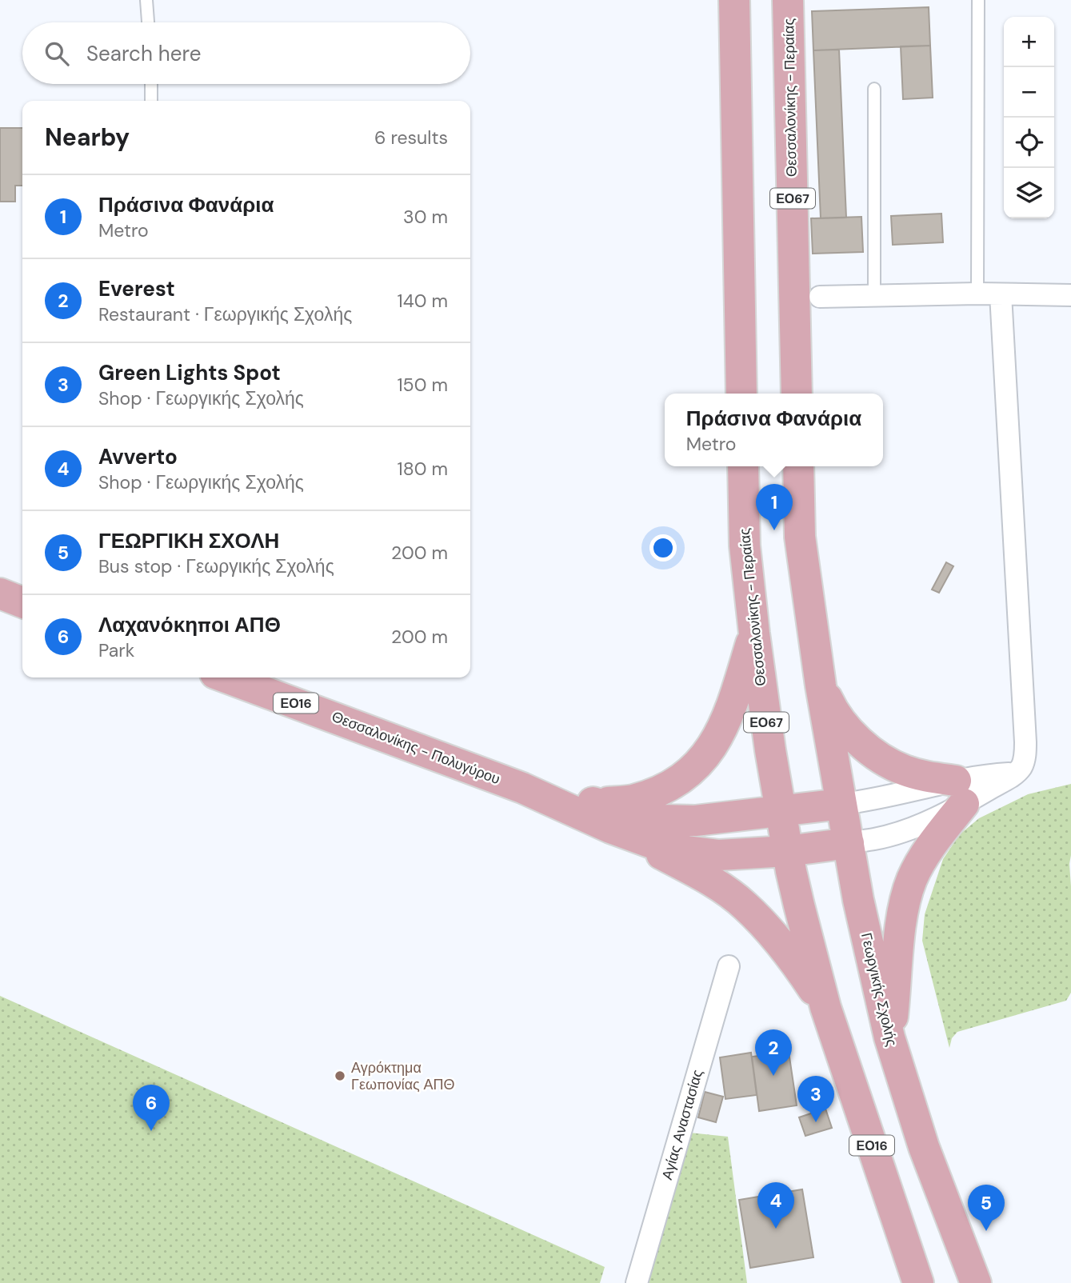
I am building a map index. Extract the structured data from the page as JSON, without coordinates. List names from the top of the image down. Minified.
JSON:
{"streets":{"main road":["Θεσσαλονίκης - Περαίας","ΕΟ67","ΕΟ16","Θεσσαλονίκης - Πολυγύρου","Γεωργικής Σχολής"],"street":["Αγίας Αναστασίας"]},"crossings":[["Θεσσαλονίκης - Περαίας","ΕΟ16"],["Θεσσαλονίκης - Περαίας","Θεσσαλονίκης - Πολυγύρου"],["ΕΟ16","Θεσσαλονίκης - Πολυγύρου"],["ΕΟ16","Γεωργικής Σχολής"],["Θεσσαλονίκης - Πολυγύρου","Γεωργικής Σχολής"]],"places":["Αγρόκτημα Γεωπονίας ΑΠΘ"],"page":{"map_buttons":["+","−"],"search":"Search here","heading":["Nearby","6 results"],"list":[{"mark":"1","name":"Πράσινα Φανάρια","note":"Metro","value":"30 m"},{"mark":"2","name":"Everest","note":"Restaurant · Γεωργικής Σχολής","value":"140 m"},{"mark":"3","name":"Green Lights Spot","note":"Shop · Γεωργικής Σχολής","value":"150 m"},{"mark":"4","name":"Avverto","note":"Shop · Γεωργικής Σχολής","value":"180 m"},{"mark":"5","name":"ΓΕΩΡΓΙΚΗ ΣΧΟΛΗ","note":"Bus stop · Γεωργικής Σχολής","value":"200 m"},{"mark":"6","name":"Λαχανόκηποι ΑΠΘ","note":"Park","value":"200 m"}],"popup":["Πράσινα Φανάρια","Metro"],"pins":["1","2","3","6","4","5"]}}
